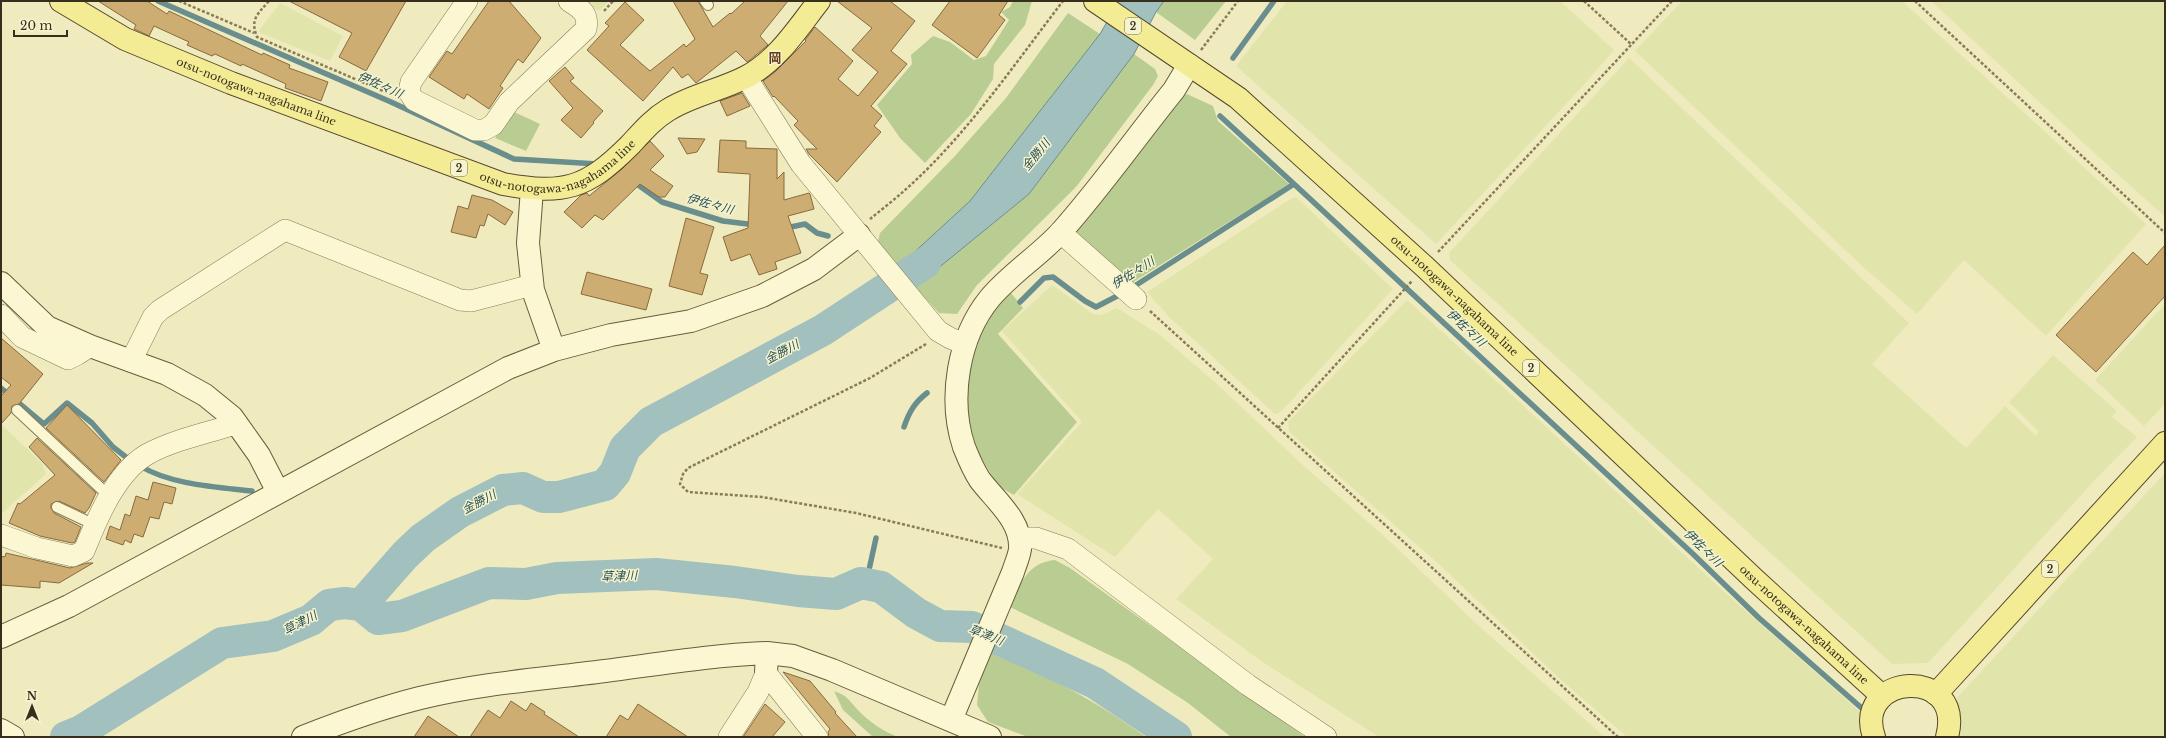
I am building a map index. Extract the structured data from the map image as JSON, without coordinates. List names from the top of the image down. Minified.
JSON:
{"streets":{"main road":["2","otsu-notogawa-nagahama line"]},"districts":["岡"],"water":["伊佐々川","金勝川","草津川"],"scale_bar":"20 m","north":"top"}
